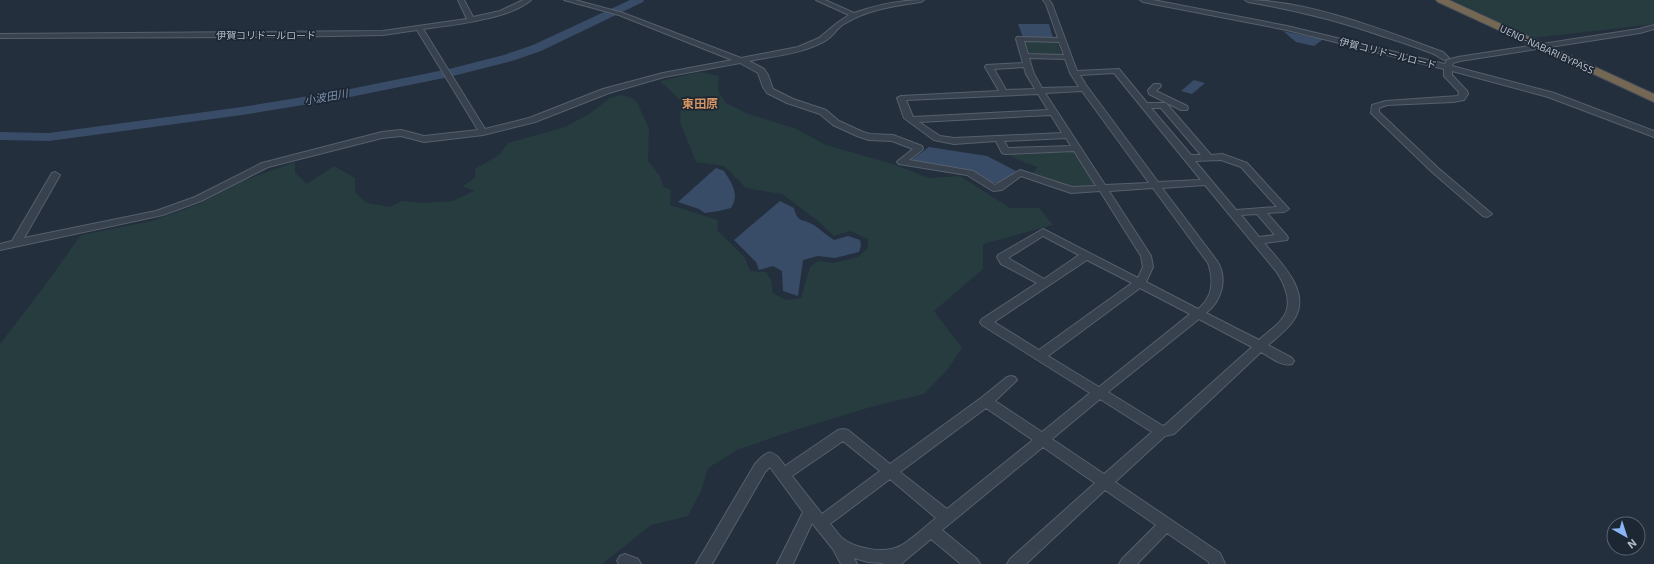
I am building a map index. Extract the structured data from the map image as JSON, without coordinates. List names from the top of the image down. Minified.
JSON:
{"streets":{"highway":["UENO-NABARI BYPASS"],"street":["伊賀コリドールロード"]},"crossings":[["伊賀コリドールロード","UENO-NABARI BYPASS"]],"districts":["東田原"],"water":["小波田川"],"north":"bottom right"}
